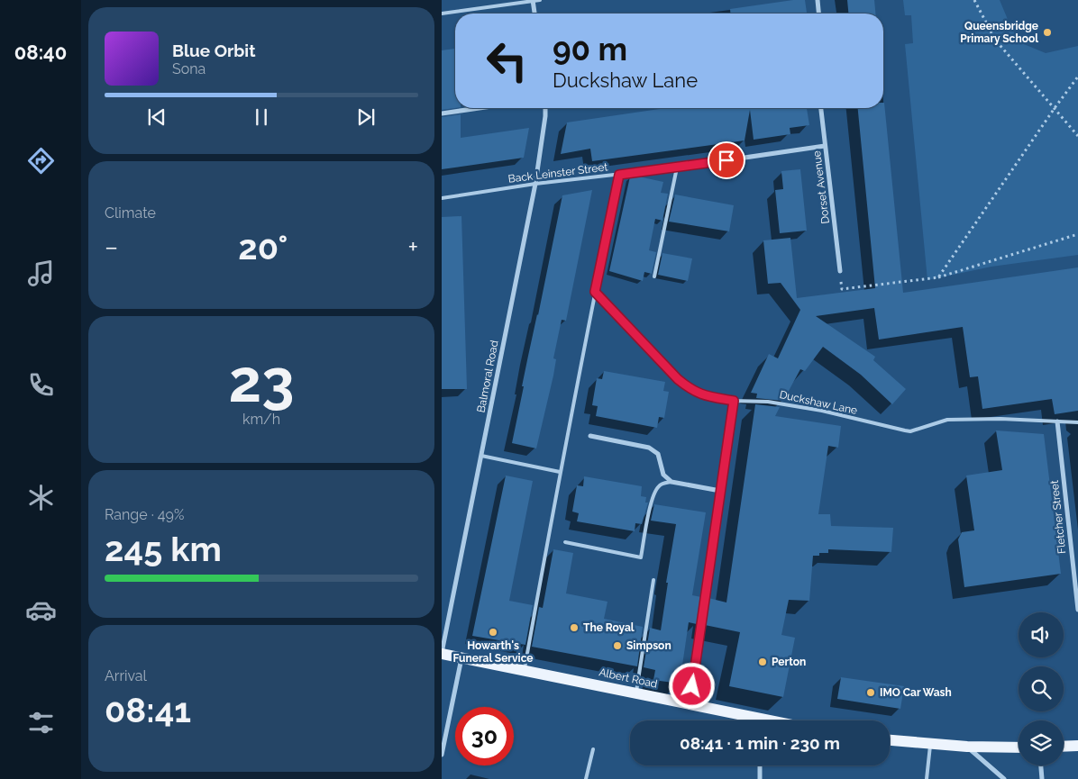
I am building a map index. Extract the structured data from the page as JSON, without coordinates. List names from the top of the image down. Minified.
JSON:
{"streets":{"main road":["Albert Road"],"street":["Dorset Avenue","Balmoral Road","Fletcher Street"],"lane":["Back Leinster Street","Duckshaw Lane"]},"crossings":[["Back Leinster Street","Balmoral Road"],["Balmoral Road","Albert Road"],["Duckshaw Lane","Fletcher Street"]],"places":["Queensbridge Primary School","The Royal","Howarth's Funeral Service","Simpson","Perton","IMO Car Wash"],"page":{"tabs":"08:40","turn":["90 m","Duckshaw Lane"],"song":["Blue Orbit","Sona"],"tile":["Climate",["23","km/h"],["Range · 49%","245 km"],["Arrival","08:41"]],"heat":["−","20°","+"],"limit":"30","trip":"08:41 · 1 min · 230 m"}}
